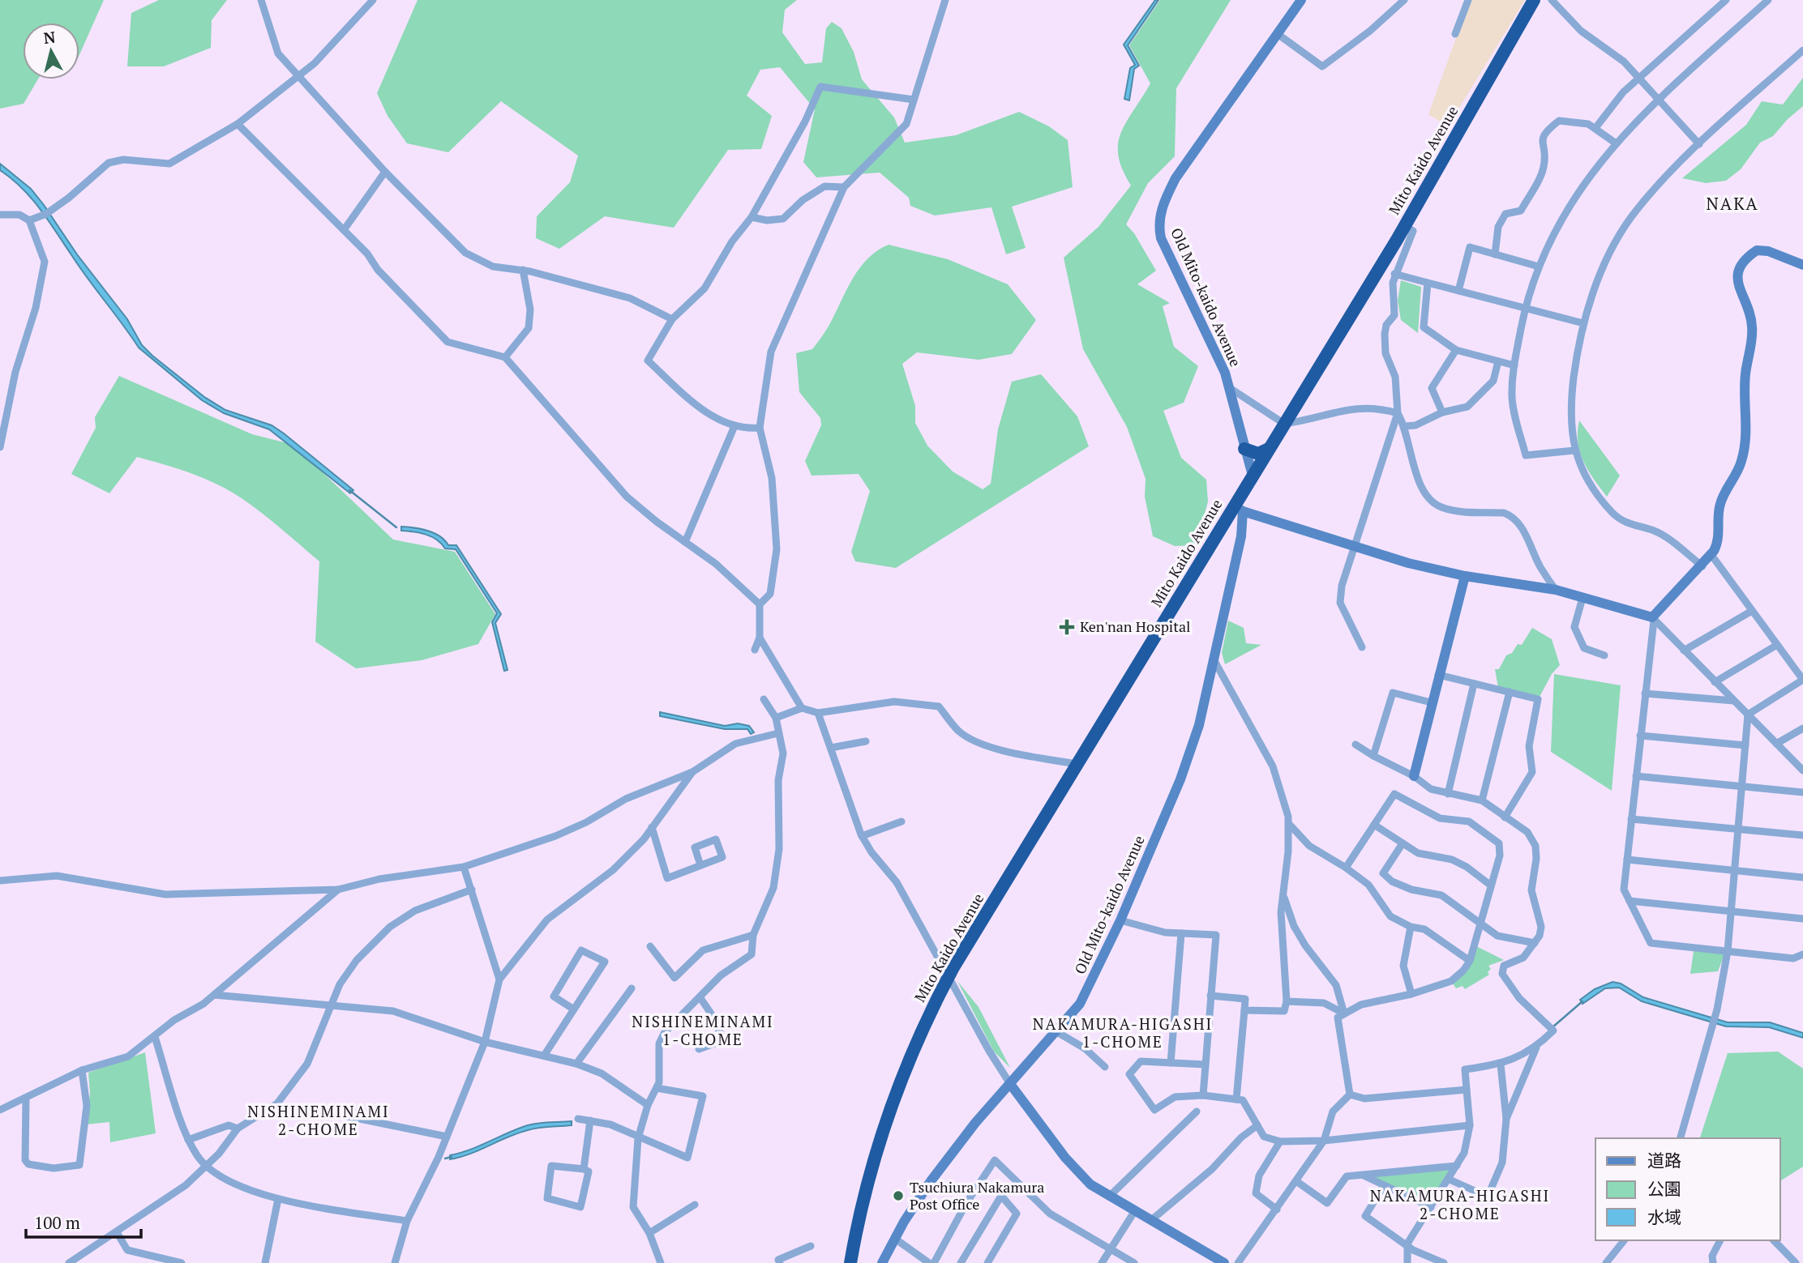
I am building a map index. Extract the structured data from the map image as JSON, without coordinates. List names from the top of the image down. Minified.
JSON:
{"streets":{"highway":["Mito Kaido Avenue"],"street":["Old Mito-kaido Avenue"]},"crossings":[["Mito Kaido Avenue","Old Mito-kaido Avenue"]],"districts":["NAKA","NISHINEMINAMI 1-CHOME","NAKAMURA-HIGASHI 1-CHOME","NISHINEMINAMI 2-CHOME","NAKAMURA-HIGASHI 2-CHOME"],"places":{"health":["Ken'nan Hospital"],"other":["Tsuchiura Nakamura Post Office"]},"legend":["道路","公園","水域"],"scale_bar":"100 m","north":"top"}
